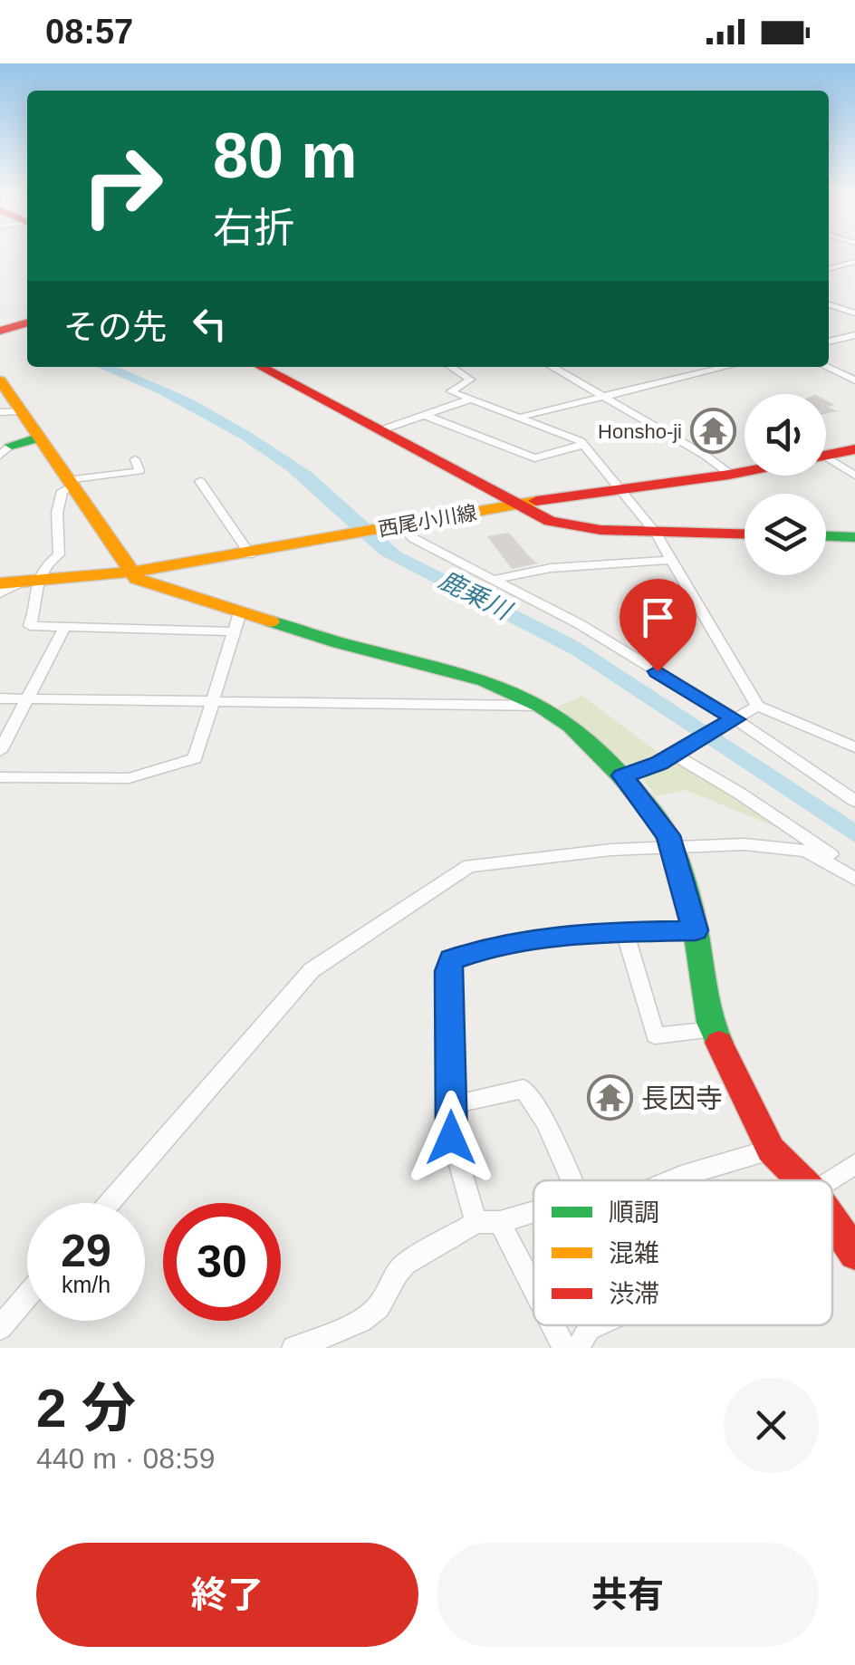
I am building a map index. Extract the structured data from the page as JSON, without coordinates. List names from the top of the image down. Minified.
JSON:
{"streets":{"street":["西尾小川線"]},"water":["鹿乗川"],"places":{"temple":["Honsho-ji","長因寺"]},"legend":["順調","混雑","渋滞"],"page":{"status":"08:57","turn":["80 m","右折"],"then":"その先","speed":"29 km/h","limit":"30","heading":["2 分","440 m · 08:59"],"buttons":["終了","共有"]}}
